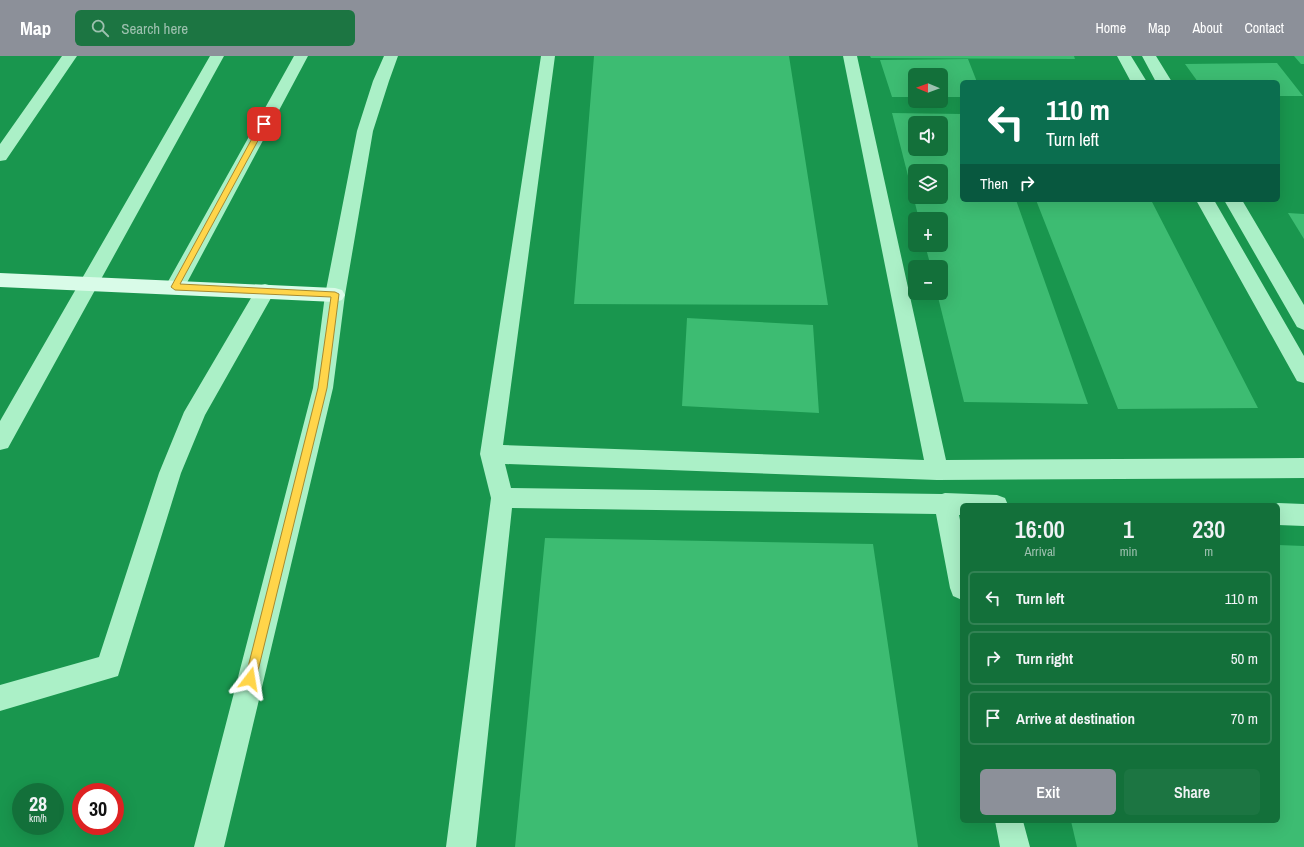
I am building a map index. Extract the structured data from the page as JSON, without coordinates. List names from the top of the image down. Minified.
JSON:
{"north":"left","page":{"header":"Map","search":"Search here","nav":["Home","Map","About","Contact"],"map_buttons":["+","−"],"turn":["110 m","Turn left"],"then":"Then","eta":["16:00","Arrival","1","min","230","m"],"list":[{"name":"Turn left","value":"110 m"},{"name":"Turn right","value":"50 m"},{"name":"Arrive at destination","value":"70 m"}],"buttons":["Exit","Share"],"speed":"28 km/h","limit":"30"}}
